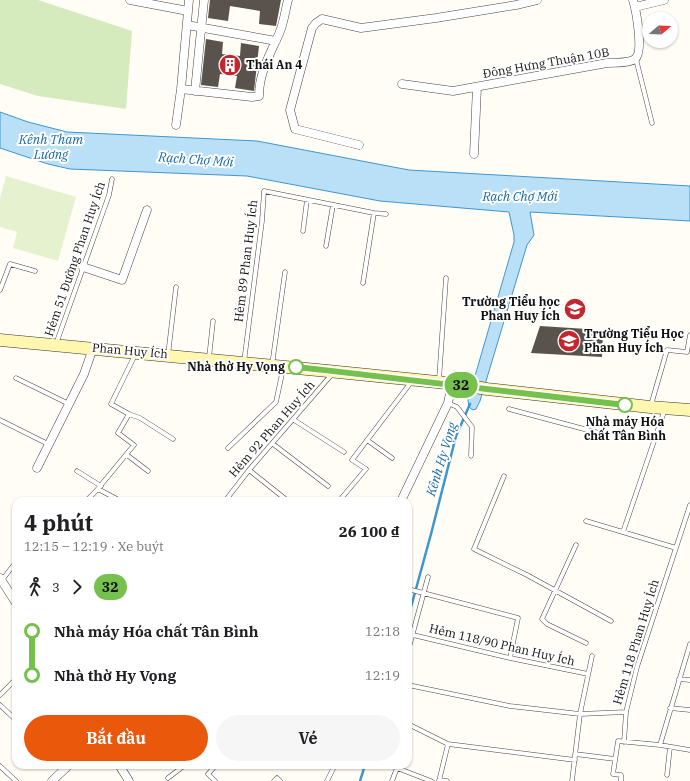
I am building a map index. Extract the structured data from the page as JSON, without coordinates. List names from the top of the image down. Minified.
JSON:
{"streets":{"main road":["Phan Huy Ích"],"street":["Đông Hưng Thuận 10B"],"lane":["Hẻm 51 Đường Phan Huy Ích","Hẻm 89 Phan Huy Ích","Hẻm 92 Phan Huy Ích","Hẻm 118 Phan Huy Ích","Hẻm 118/90 Phan Huy Ích"]},"crossings":[["Hẻm 51 Đường Phan Huy Ích","Phan Huy Ích"],["Hẻm 89 Phan Huy Ích","Phan Huy Ích"],["Phan Huy Ích","Hẻm 92 Phan Huy Ích"],["Hẻm 118 Phan Huy Ích","Hẻm 118/90 Phan Huy Ích"]],"water":["Kênh Tham Lương","Rạch Chợ Mới","Kênh Hy Vọng"],"places":{"building":["Thái An 4"],"school or university":["Trường Tiểu học Phan Huy Ích","Trường Tiểu Học Phan Huy Ích"],"other":["Nhà thờ Hy Vọng","Nhà máy Hóa chất Tân Bình"]},"lines":["bus line 32"],"north":"right","page":{"on_map":"32","heading":["4 phút","12:15 – 12:19 · Xe buýt","26 100 ₫"],"legs":["3","32"],"list":[{"name":"Nhà máy Hóa chất Tân Bình","value":"12:18"},{"name":"Nhà thờ Hy Vọng","value":"12:19"}],"buttons":["Bắt đầu","Vé"]}}
